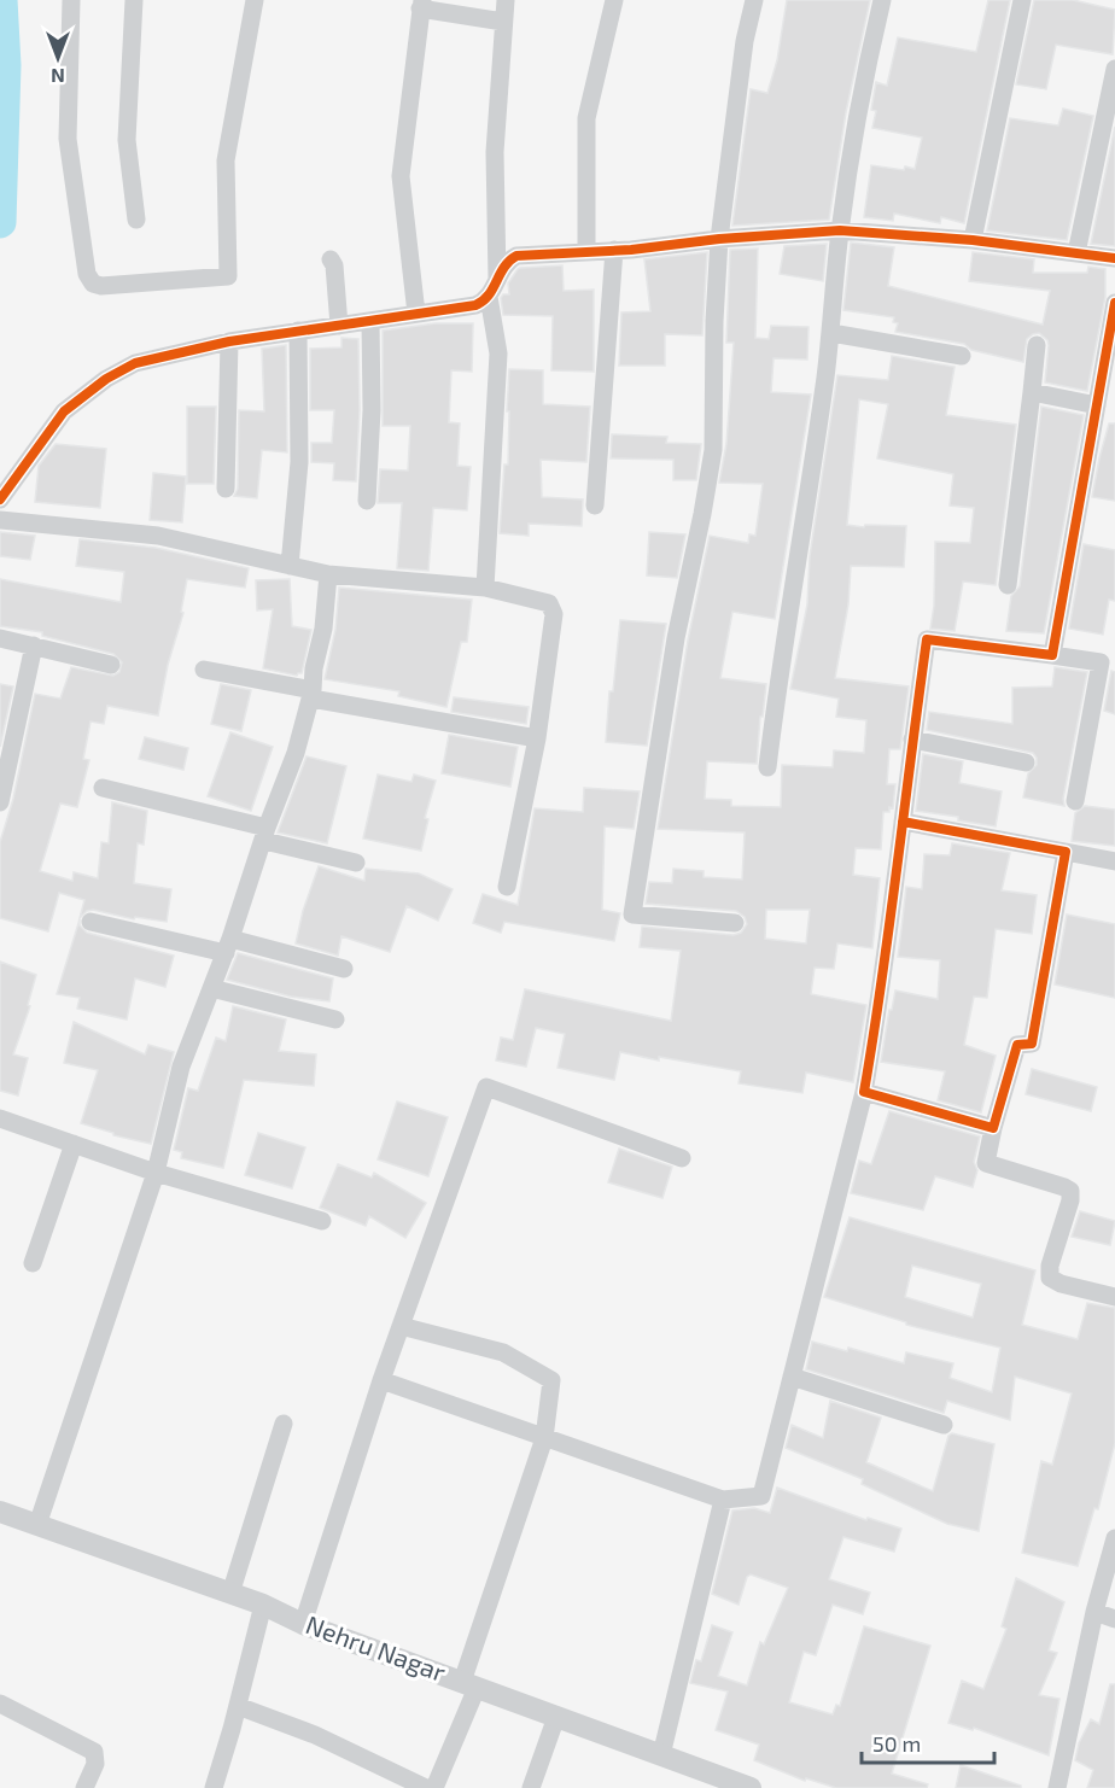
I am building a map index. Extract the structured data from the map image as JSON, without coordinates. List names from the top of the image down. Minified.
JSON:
{"streets":{"street":["Nehru Nagar"]},"scale_bar":"50 m","north":"bottom"}
